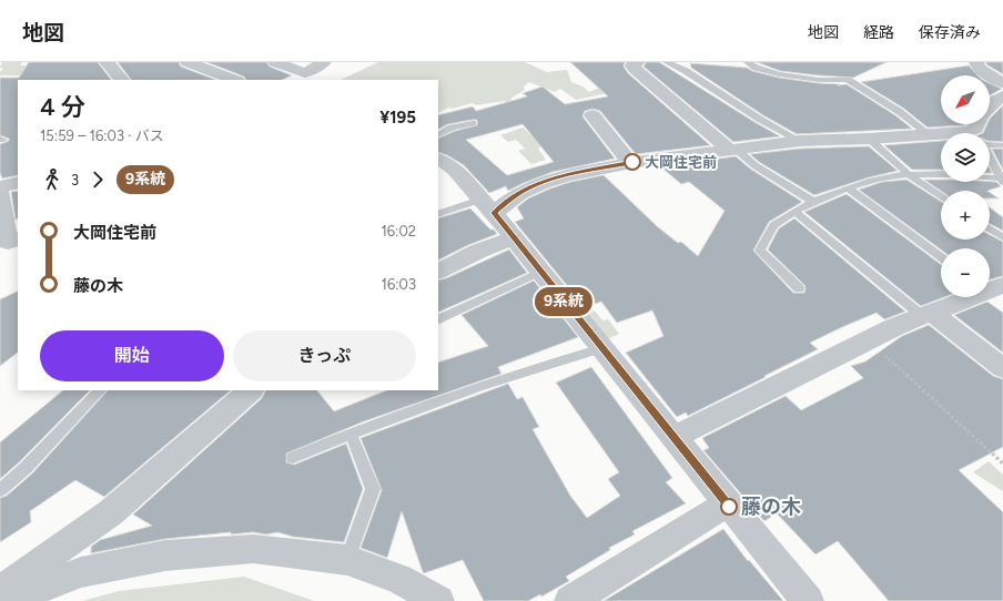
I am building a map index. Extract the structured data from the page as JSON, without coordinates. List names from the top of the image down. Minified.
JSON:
{"places":["大岡住宅前","藤の木"],"lines":["bus line 9系統"],"north":"bottom left","page":{"header":"地図","nav":["地図","経路","保存済み"],"on_map":"9系統","map_buttons":["+","−"],"heading":["4 分","15:59 – 16:03 · バス","¥195"],"legs":["3","9系統"],"list":[{"name":"大岡住宅前","value":"16:02"},{"name":"藤の木","value":"16:03"}],"buttons":["開始","きっぷ"]}}
